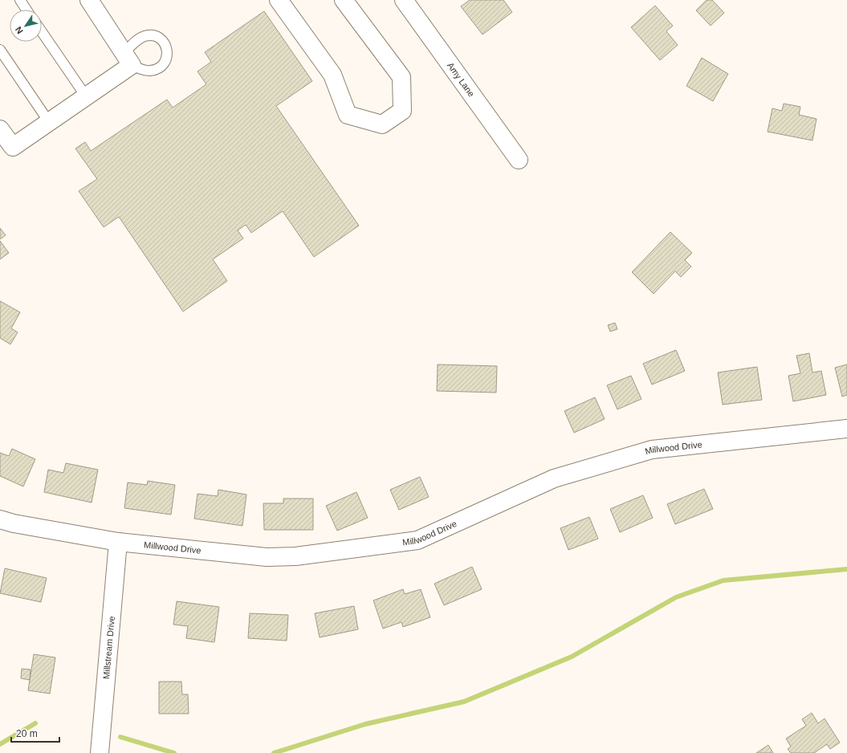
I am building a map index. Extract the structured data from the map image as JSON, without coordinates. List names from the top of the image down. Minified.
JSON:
{"streets":{"street":["Amy Lane","Millwood Drive","Millstream Drive"]},"crossings":[["Millwood Drive","Millstream Drive"]],"scale_bar":"20 m","north":"bottom left"}
